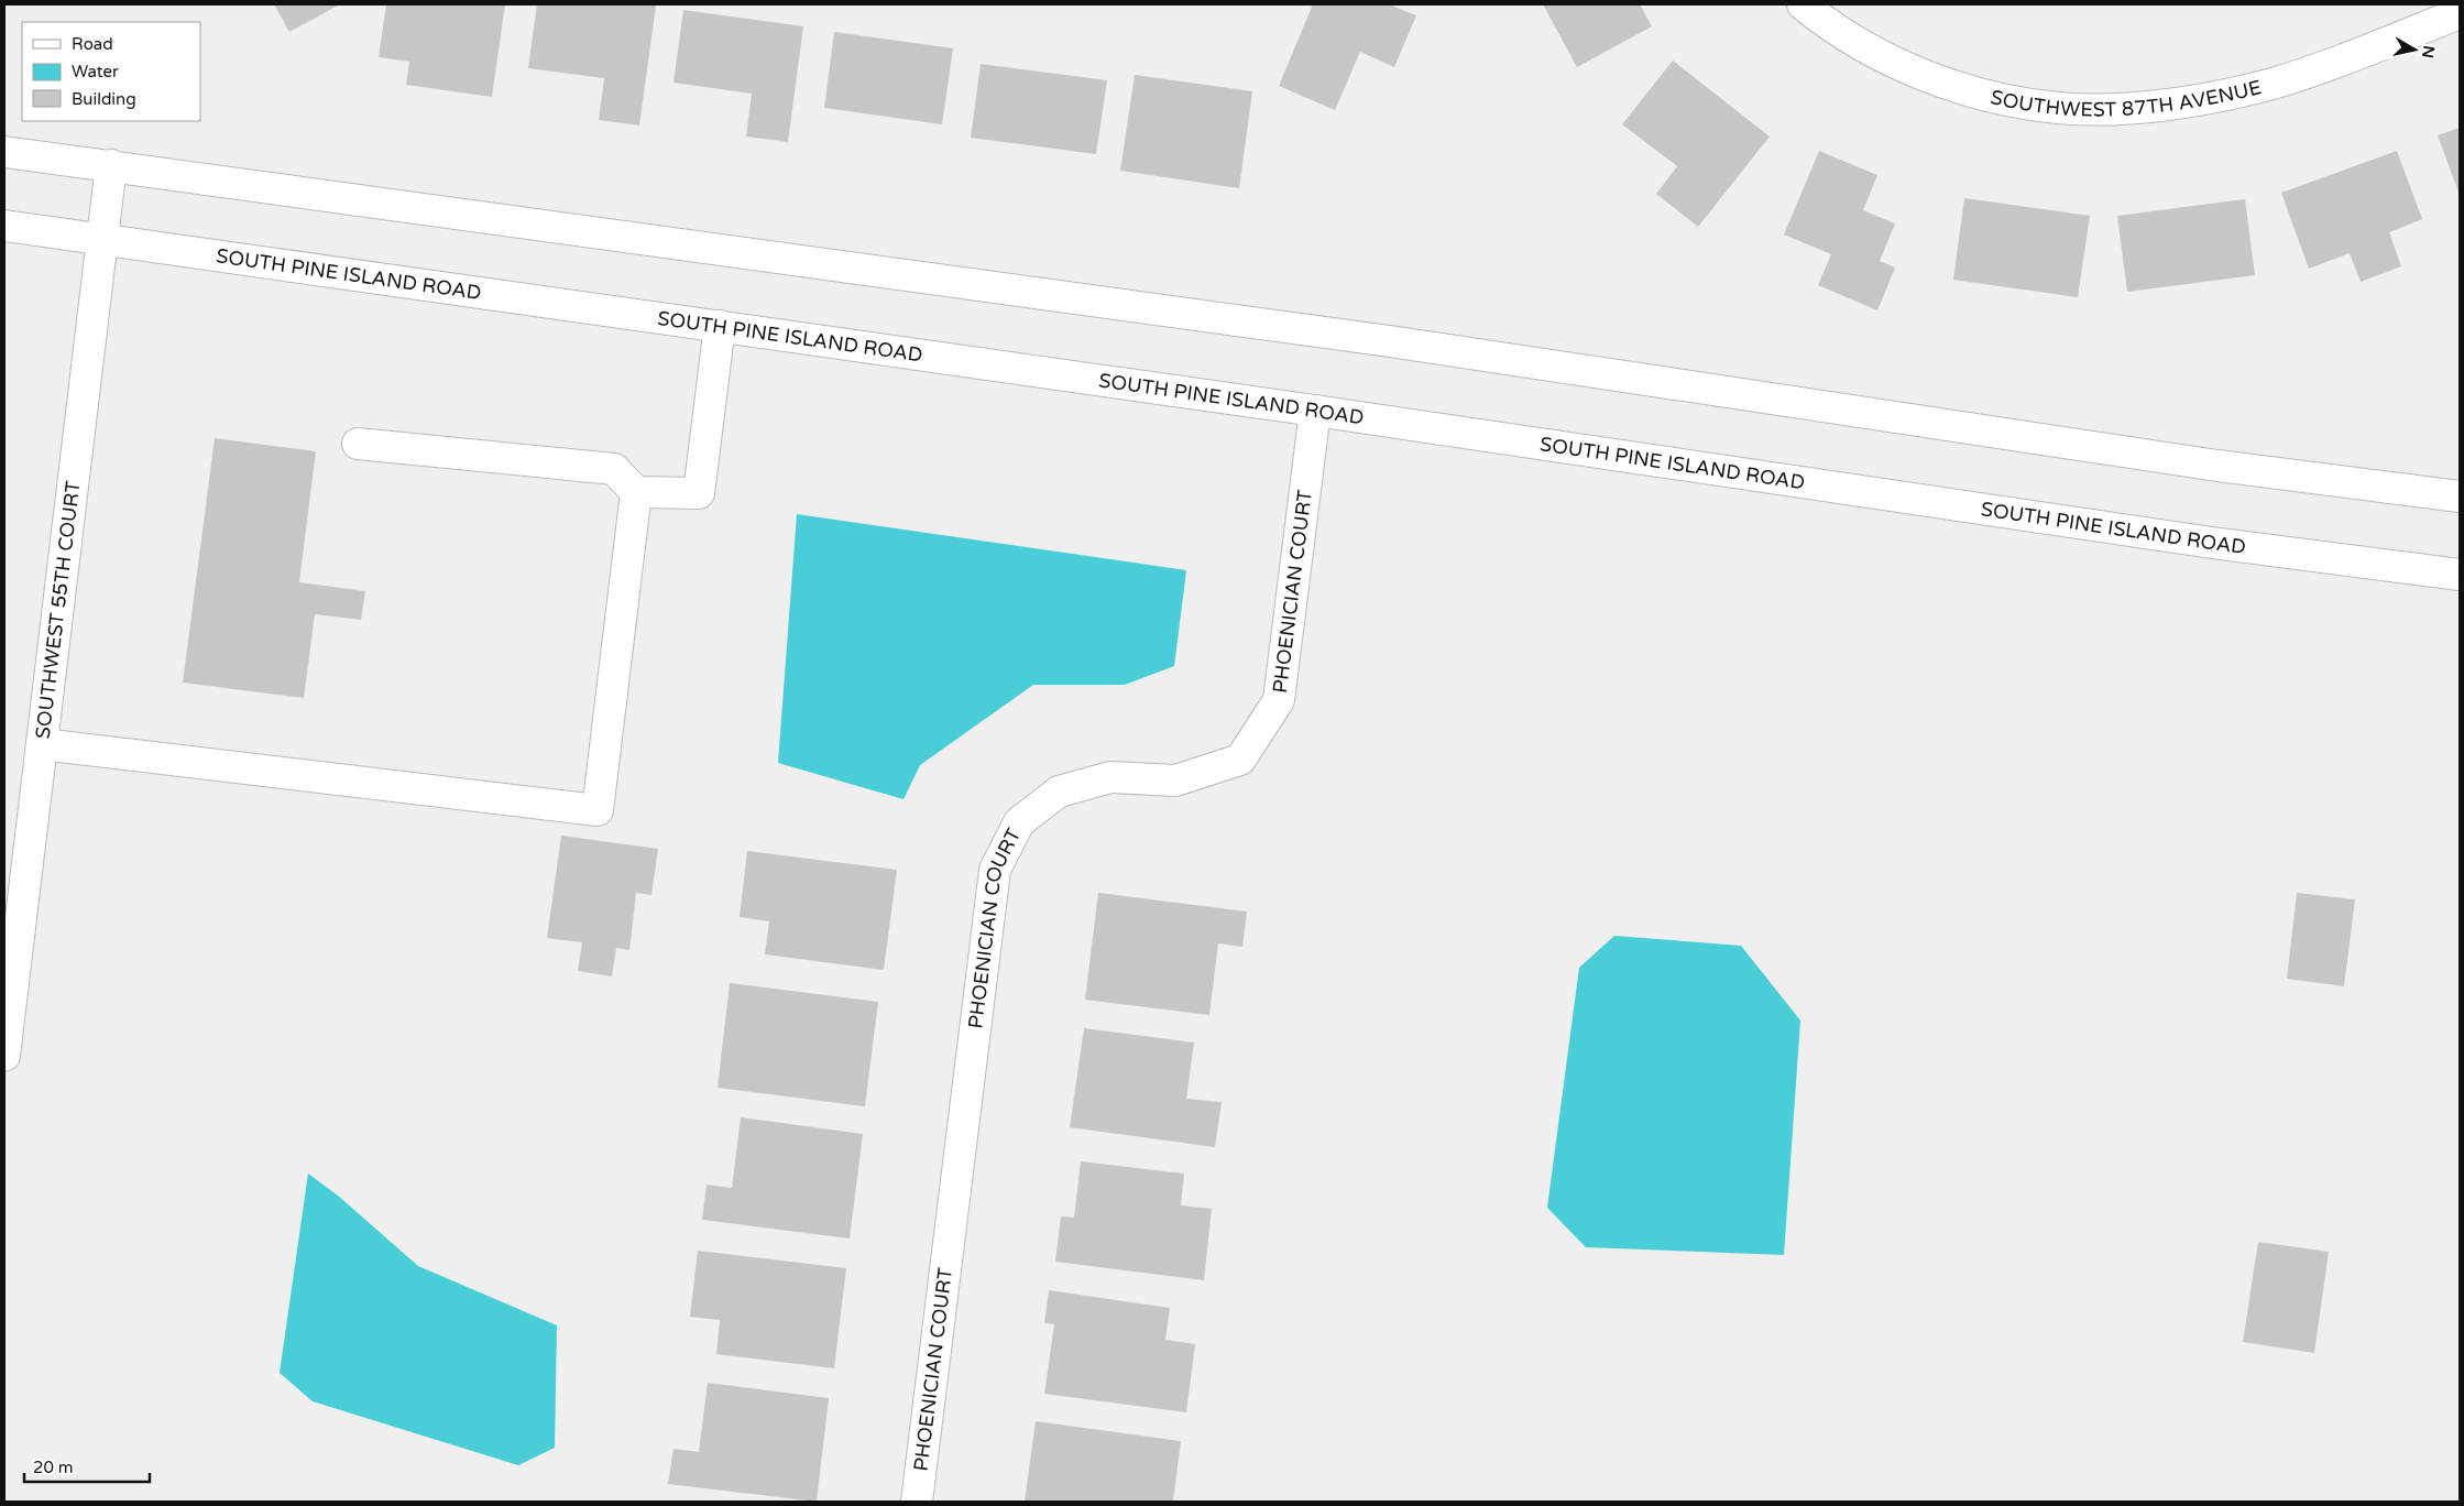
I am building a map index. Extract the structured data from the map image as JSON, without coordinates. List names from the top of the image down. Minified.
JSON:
{"streets":{"main road":["SOUTHWEST 87TH AVENUE","SOUTH PINE ISLAND ROAD","PHOENICIAN COURT","SOUTHWEST 55TH COURT"]},"crossings":[["SOUTH PINE ISLAND ROAD","PHOENICIAN COURT"],["SOUTH PINE ISLAND ROAD","SOUTHWEST 55TH COURT"]],"legend":["Road","Water","Building"],"scale_bar":"20 m","north":"right"}
